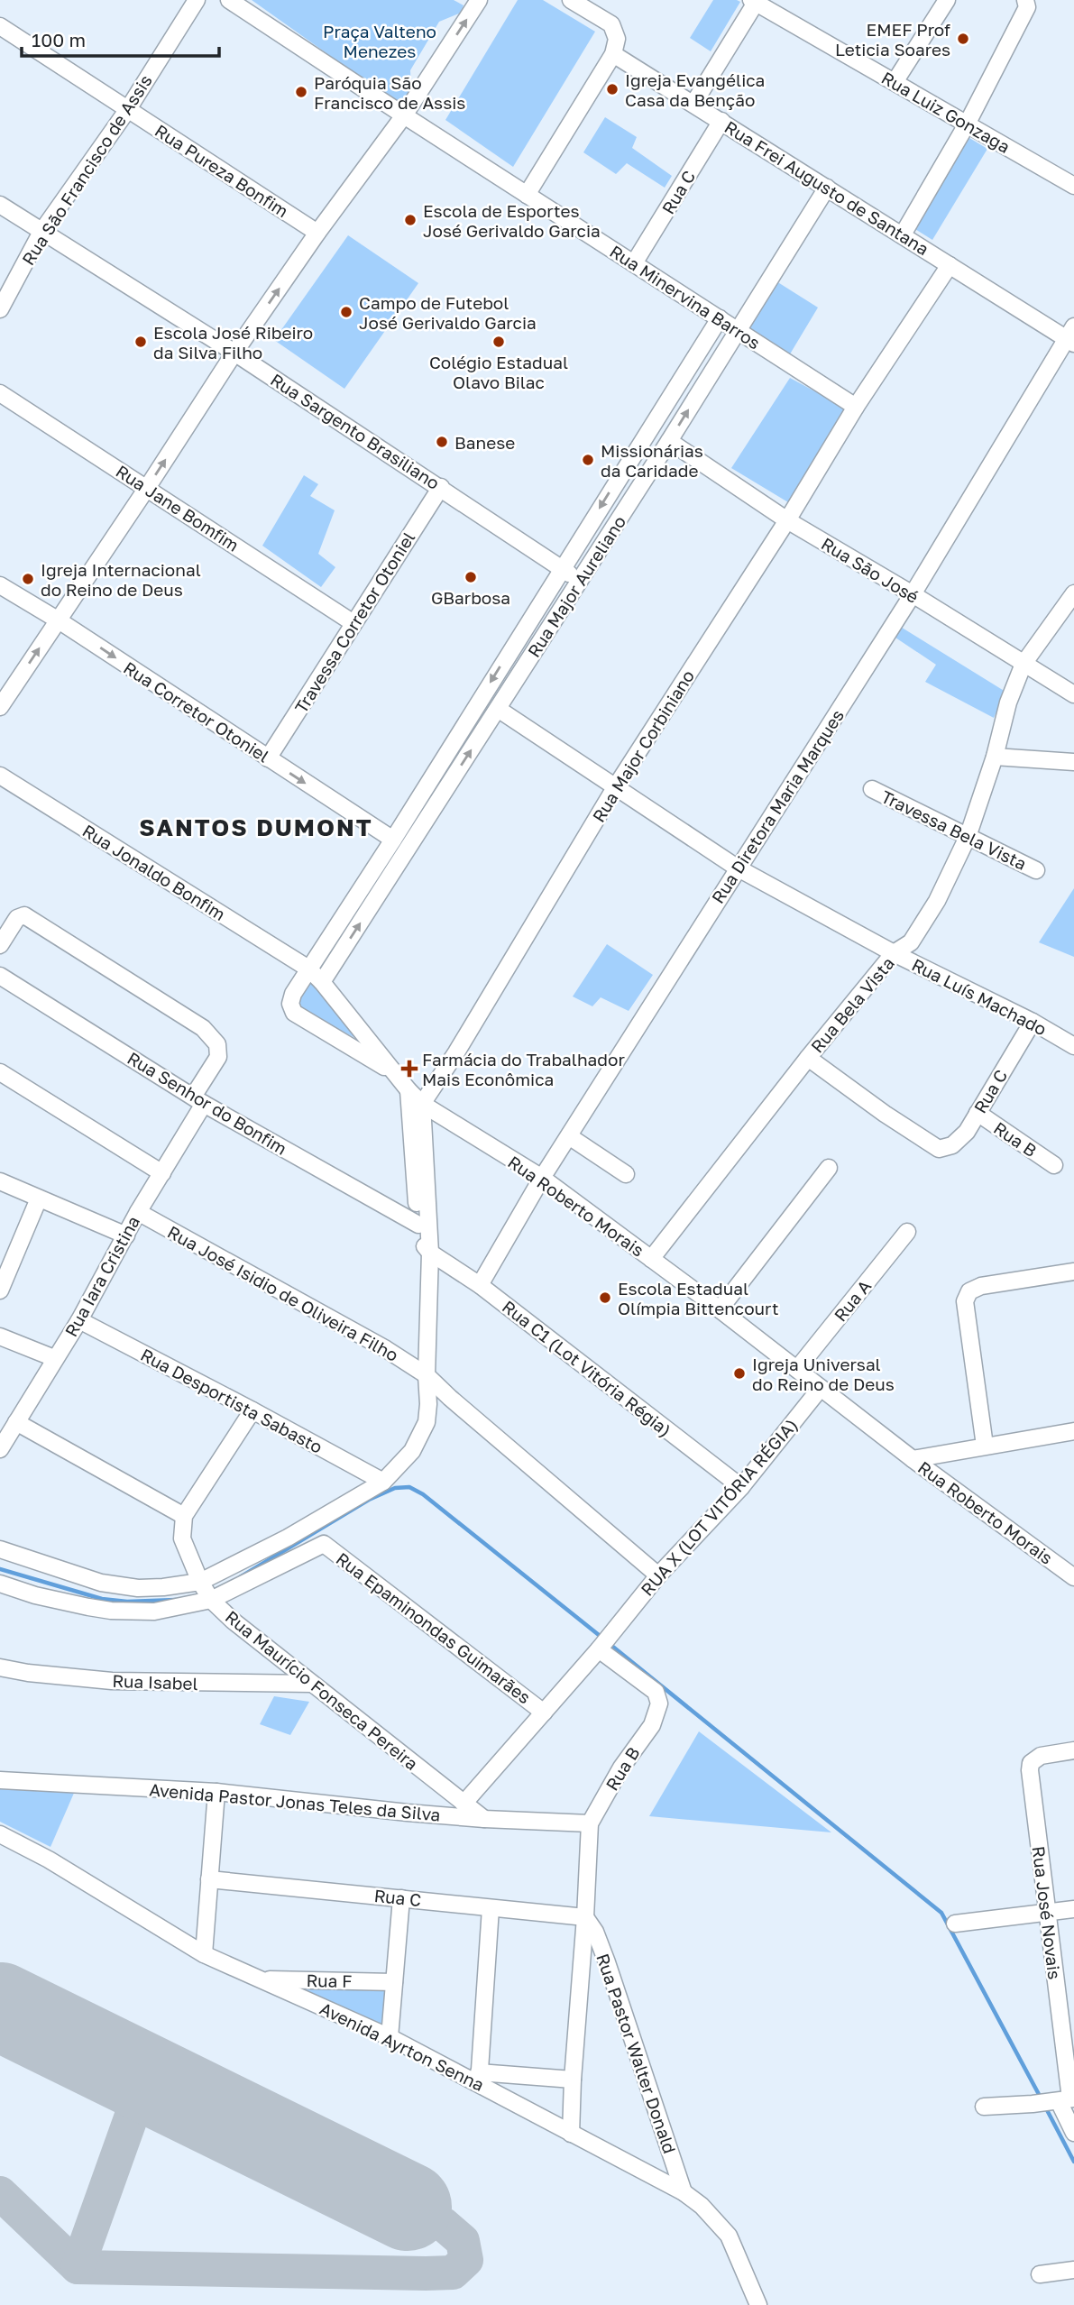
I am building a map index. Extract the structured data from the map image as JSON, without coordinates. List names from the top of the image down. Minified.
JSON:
{"streets":{"street":["Rua Luiz Gonzaga","Rua São Francisco de Assis","Rua Pureza Bonfim","Rua Frei Augusto de Santana","Rua C","Rua Minervina Barros","Rua Sargento Brasiliano","Rua Jane Bomfim","Rua São José","Rua Major Aureliano","Travessa Corretor Otoniel","Rua Corretor Otoniel","Rua Major Corbiniano","Rua Diretora Maria Marques","Travessa Bela Vista","Rua Jonaldo Bonfim","Rua Luís Machado","Rua Bela Vista","Rua Senhor do Bonfim","Rua B","Rua Roberto Morais","Rua Iara Cristina","Rua José Isidio de Oliveira Filho","Rua A","Rua C1 (Lot Vitória Régia)","Rua Desportista Sabasto","RUA X (LOT VITÓRIA RÉGIA)","Rua Epaminondas Guimarães","Rua Isabel","Rua Maurício Fonseca Pereira","Avenida Pastor Jonas Teles da Silva","Rua José Novais","Rua F","Avenida Ayrton Senna","Rua Pastor Walter Donald"]},"crossings":[["Rua São Francisco de Assis","Rua Pureza Bonfim"],["Rua São Francisco de Assis","Rua Sargento Brasiliano"],["Rua Frei Augusto de Santana","Rua C"],["Rua Frei Augusto de Santana","Rua Major Aureliano"],["Rua Frei Augusto de Santana","Rua Major Corbiniano"],["Rua Frei Augusto de Santana","Rua Diretora Maria Marques"],["Rua C","Rua Minervina Barros"],["Rua C","Rua Luís Machado"],["Rua C","Rua Bela Vista"],["Rua C","Rua B"],["Rua C","Rua Pastor Walter Donald"],["Rua Minervina Barros","Rua Major Aureliano"],["Rua Minervina Barros","Rua Major Corbiniano"],["Rua Sargento Brasiliano","Rua Major Aureliano"],["Rua Sargento Brasiliano","Travessa Corretor Otoniel"],["Rua Jane Bomfim","Travessa Corretor Otoniel"],["Rua São José","Rua Major Aureliano"],["Rua São José","Rua Major Corbiniano"],["Rua São José","Rua Diretora Maria Marques"],["Rua São José","Rua Bela Vista"],["Rua Major Aureliano","Rua Corretor Otoniel"],["Rua Major Aureliano","Rua Jonaldo Bonfim"],["Rua Major Aureliano","Rua Luís Machado"],["Travessa Corretor Otoniel","Rua Corretor Otoniel"],["Rua Major Corbiniano","Rua Luís Machado"],["Rua Major Corbiniano","Rua Roberto Morais"],["Rua Diretora Maria Marques","Rua Luís Machado"],["Rua Diretora Maria Marques","Rua Roberto Morais"],["Rua Diretora Maria Marques","Rua C1 (Lot Vitória Régia)"],["Travessa Bela Vista","Rua Bela Vista"],["Rua Luís Machado","Rua Bela Vista"],["Rua Bela Vista","Rua Roberto Morais"],["Rua Senhor do Bonfim","Rua Iara Cristina"],["Rua B","RUA X (LOT VITÓRIA RÉGIA)"],["Rua B","Avenida Pastor Jonas Teles da Silva"],["Rua B","Avenida Ayrton Senna"],["Rua B","Rua Pastor Walter Donald"],["Rua Roberto Morais","Rua A"],["Rua Roberto Morais","RUA X (LOT VITÓRIA RÉGIA)"],["Rua Iara Cristina","Rua José Isidio de Oliveira Filho"],["Rua Iara Cristina","Rua Desportista Sabasto"],["Rua José Isidio de Oliveira Filho","RUA X (LOT VITÓRIA RÉGIA)"],["Rua C1 (Lot Vitória Régia)","RUA X (LOT VITÓRIA RÉGIA)"],["RUA X (LOT VITÓRIA RÉGIA)","Rua Epaminondas Guimarães"],["RUA X (LOT VITÓRIA RÉGIA)","Rua Maurício Fonseca Pereira"],["Rua Epaminondas Guimarães","Rua Maurício Fonseca Pereira"],["Rua Isabel","Rua Maurício Fonseca Pereira"],["Rua Maurício Fonseca Pereira","Avenida Pastor Jonas Teles da Silva"],["Rua F","Avenida Ayrton Senna"],["Avenida Ayrton Senna","Rua Pastor Walter Donald"]],"one_way":["Rua Corretor Otoniel"],"districts":["SANTOS DUMONT"],"parks":["Praça Valteno Menezes"],"places":{"other":["EMEF Prof Leticia Soares","Igreja Evangélica Casa da Benção","Paróquia São Francisco de Assis","Escola de Esportes José Gerivaldo Garcia","Campo de Futebol José Gerivaldo Garcia","Escola José Ribeiro da Silva Filho","Colégio Estadual Olavo Bilac","Banese","Missionárias da Caridade","GBarbosa","Igreja Internacional do Reino de Deus","Escola Estadual Olímpia Bittencourt","Igreja Universal do Reino de Deus"],"health":["Farmácia do Trabalhador Mais Econômica"]},"scale_bar":"100 m"}
